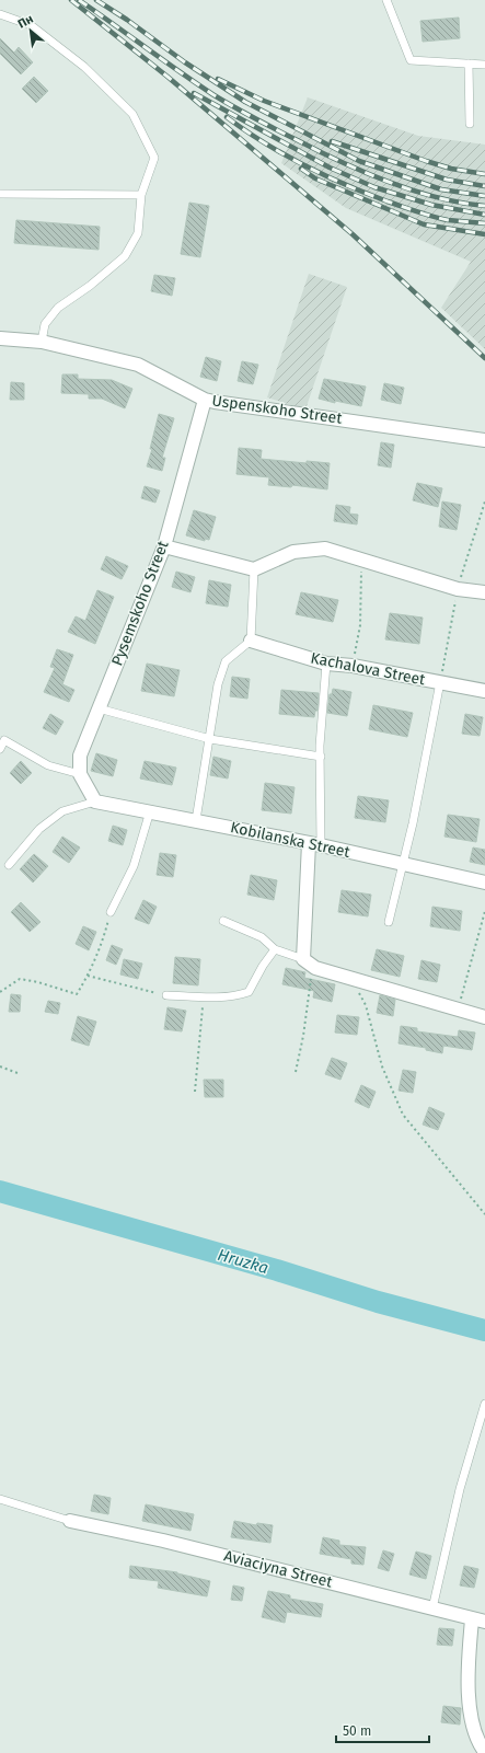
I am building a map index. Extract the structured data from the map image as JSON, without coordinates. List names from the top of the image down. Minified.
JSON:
{"streets":{"street":["Uspenskoho Street","Pysemskoho Street","Kachalova Street","Kobilanska Street","Aviaciyna Street"]},"crossings":[["Uspenskoho Street","Pysemskoho Street"]],"water":["Hruzka"],"scale_bar":"50 m","north":"top left"}
